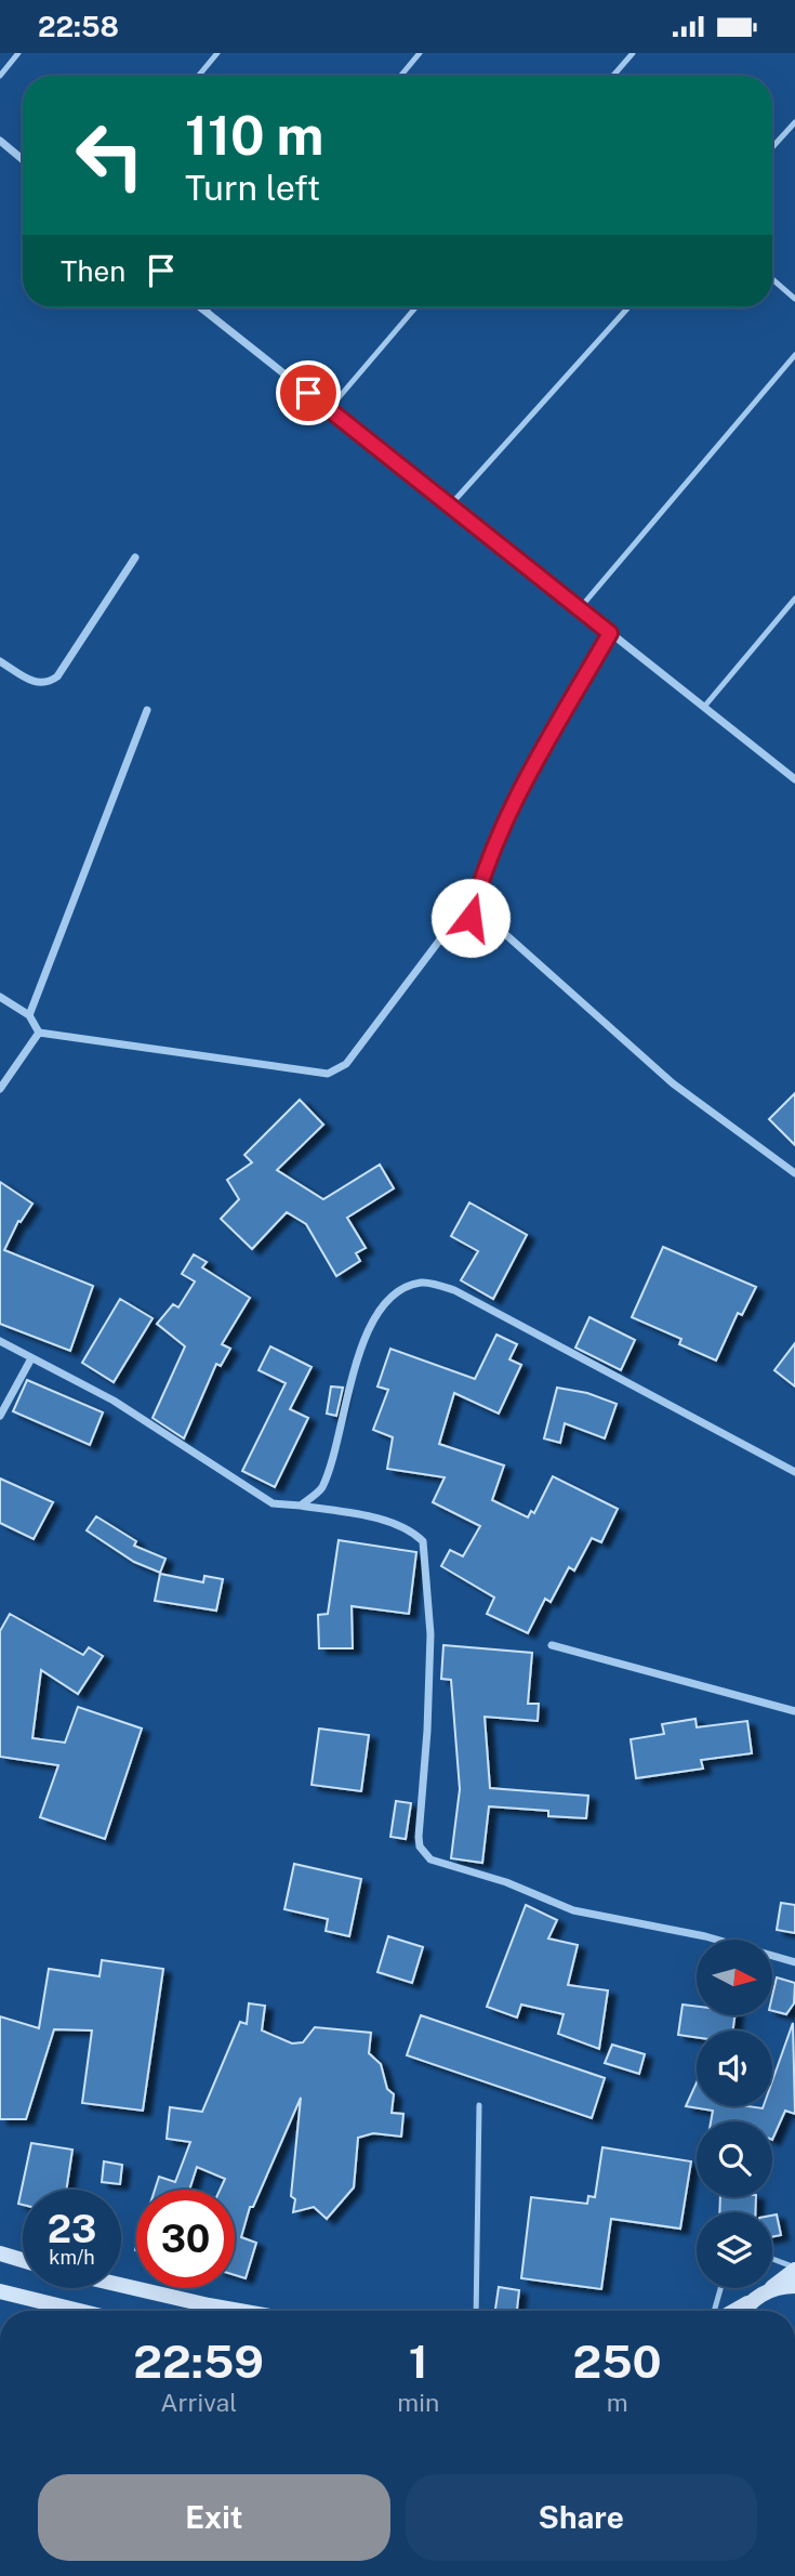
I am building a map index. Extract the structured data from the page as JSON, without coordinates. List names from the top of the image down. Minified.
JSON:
{"north":"right","page":{"status":"22:58","turn":["110 m","Turn left"],"then":"Then","speed":"23 km/h","limit":"30","eta":["22:59","Arrival","1","min","250","m"],"buttons":["Exit","Share"]}}
